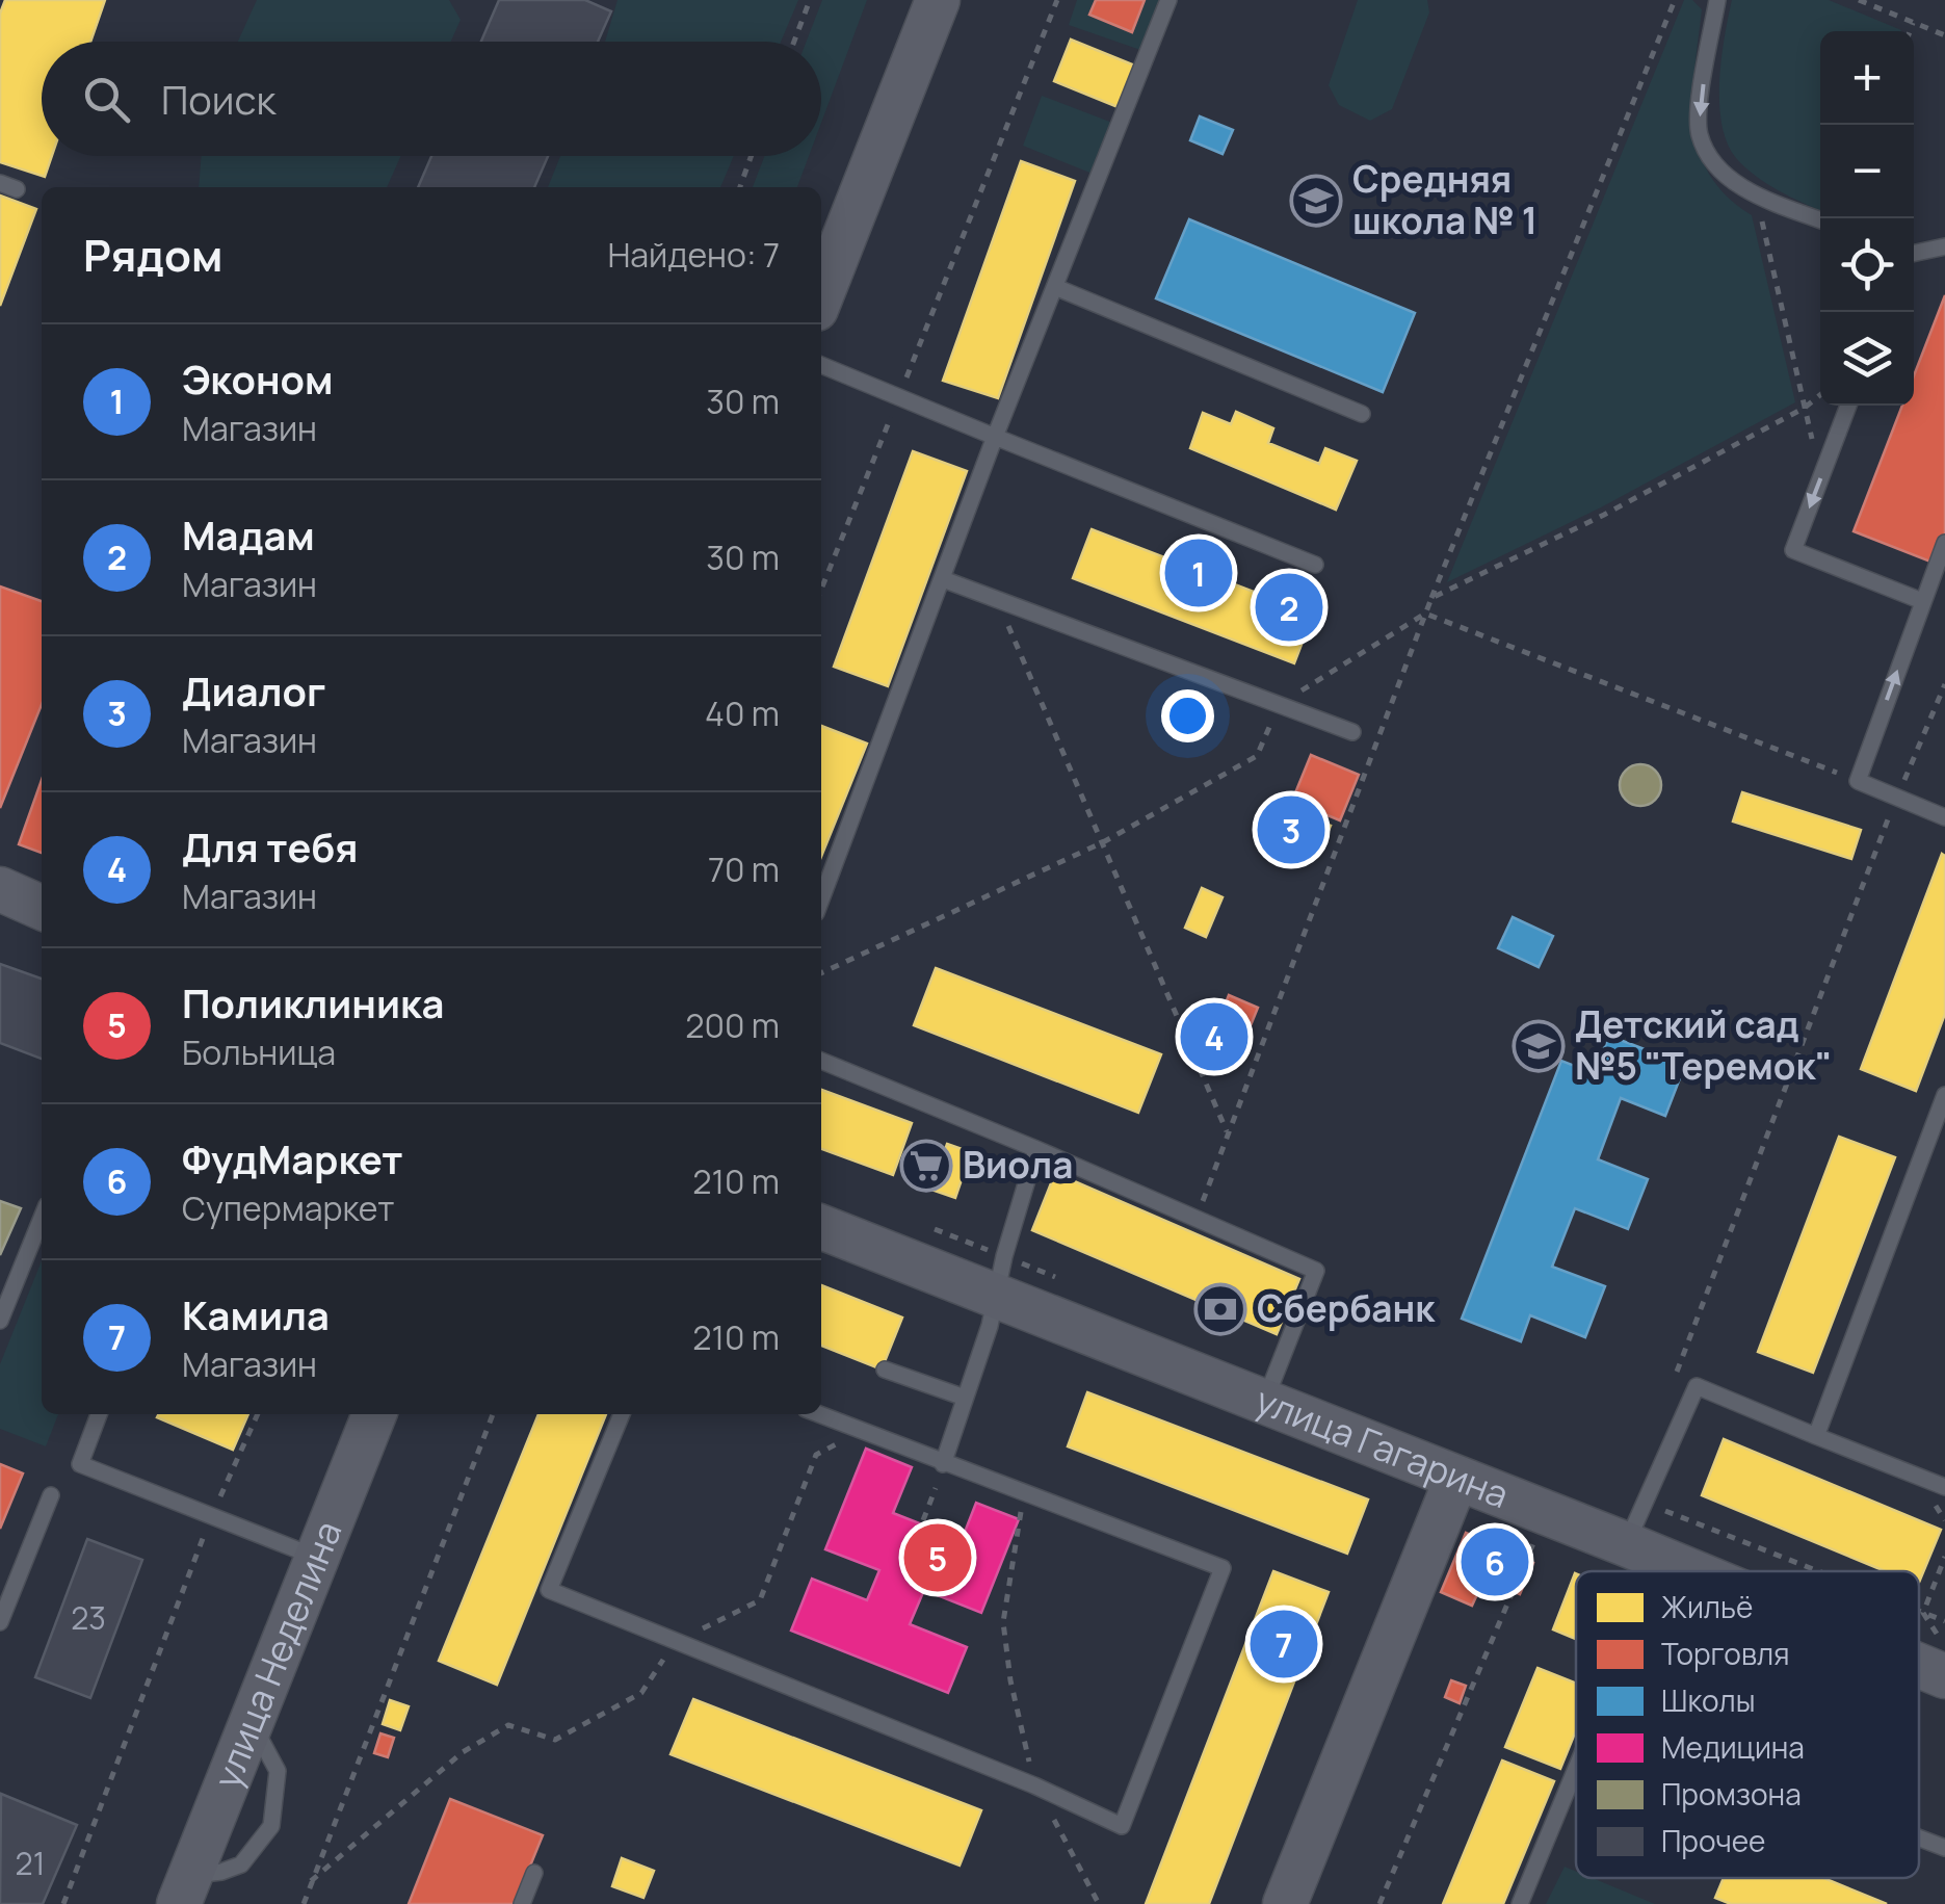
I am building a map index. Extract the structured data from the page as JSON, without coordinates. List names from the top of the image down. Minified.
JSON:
{"streets":{"street":["улица Гагарина","улица Неделина"]},"places":{"school or university":["Средняя школа № 1","Детский сад №5 \"Теремок\""],"supermarket":["Виола"],"bank":["Сбербанк"]},"house_numbers":["23","21"],"legend":["Жильё","Торговля","Школы","Медицина","Промзона","Прочее"],"page":{"map_buttons":["+","−"],"search":"Поиск","heading":["Рядом","Найдено: 7"],"list":[{"mark":"1","name":"Эконом","note":"Магазин","value":"30 m"},{"mark":"2","name":"Мадам","note":"Магазин","value":"30 m"},{"mark":"3","name":"Диалог","note":"Магазин","value":"40 m"},{"mark":"4","name":"Для тебя","note":"Магазин","value":"70 m"},{"mark":"5","name":"Поликлиника","note":"Больница","value":"200 m"},{"mark":"6","name":"ФудМаркет","note":"Супермаркет","value":"210 m"},{"mark":"7","name":"Камила","note":"Магазин","value":"210 m"}],"pins":["1","2","3","4","5","6","7"]}}
